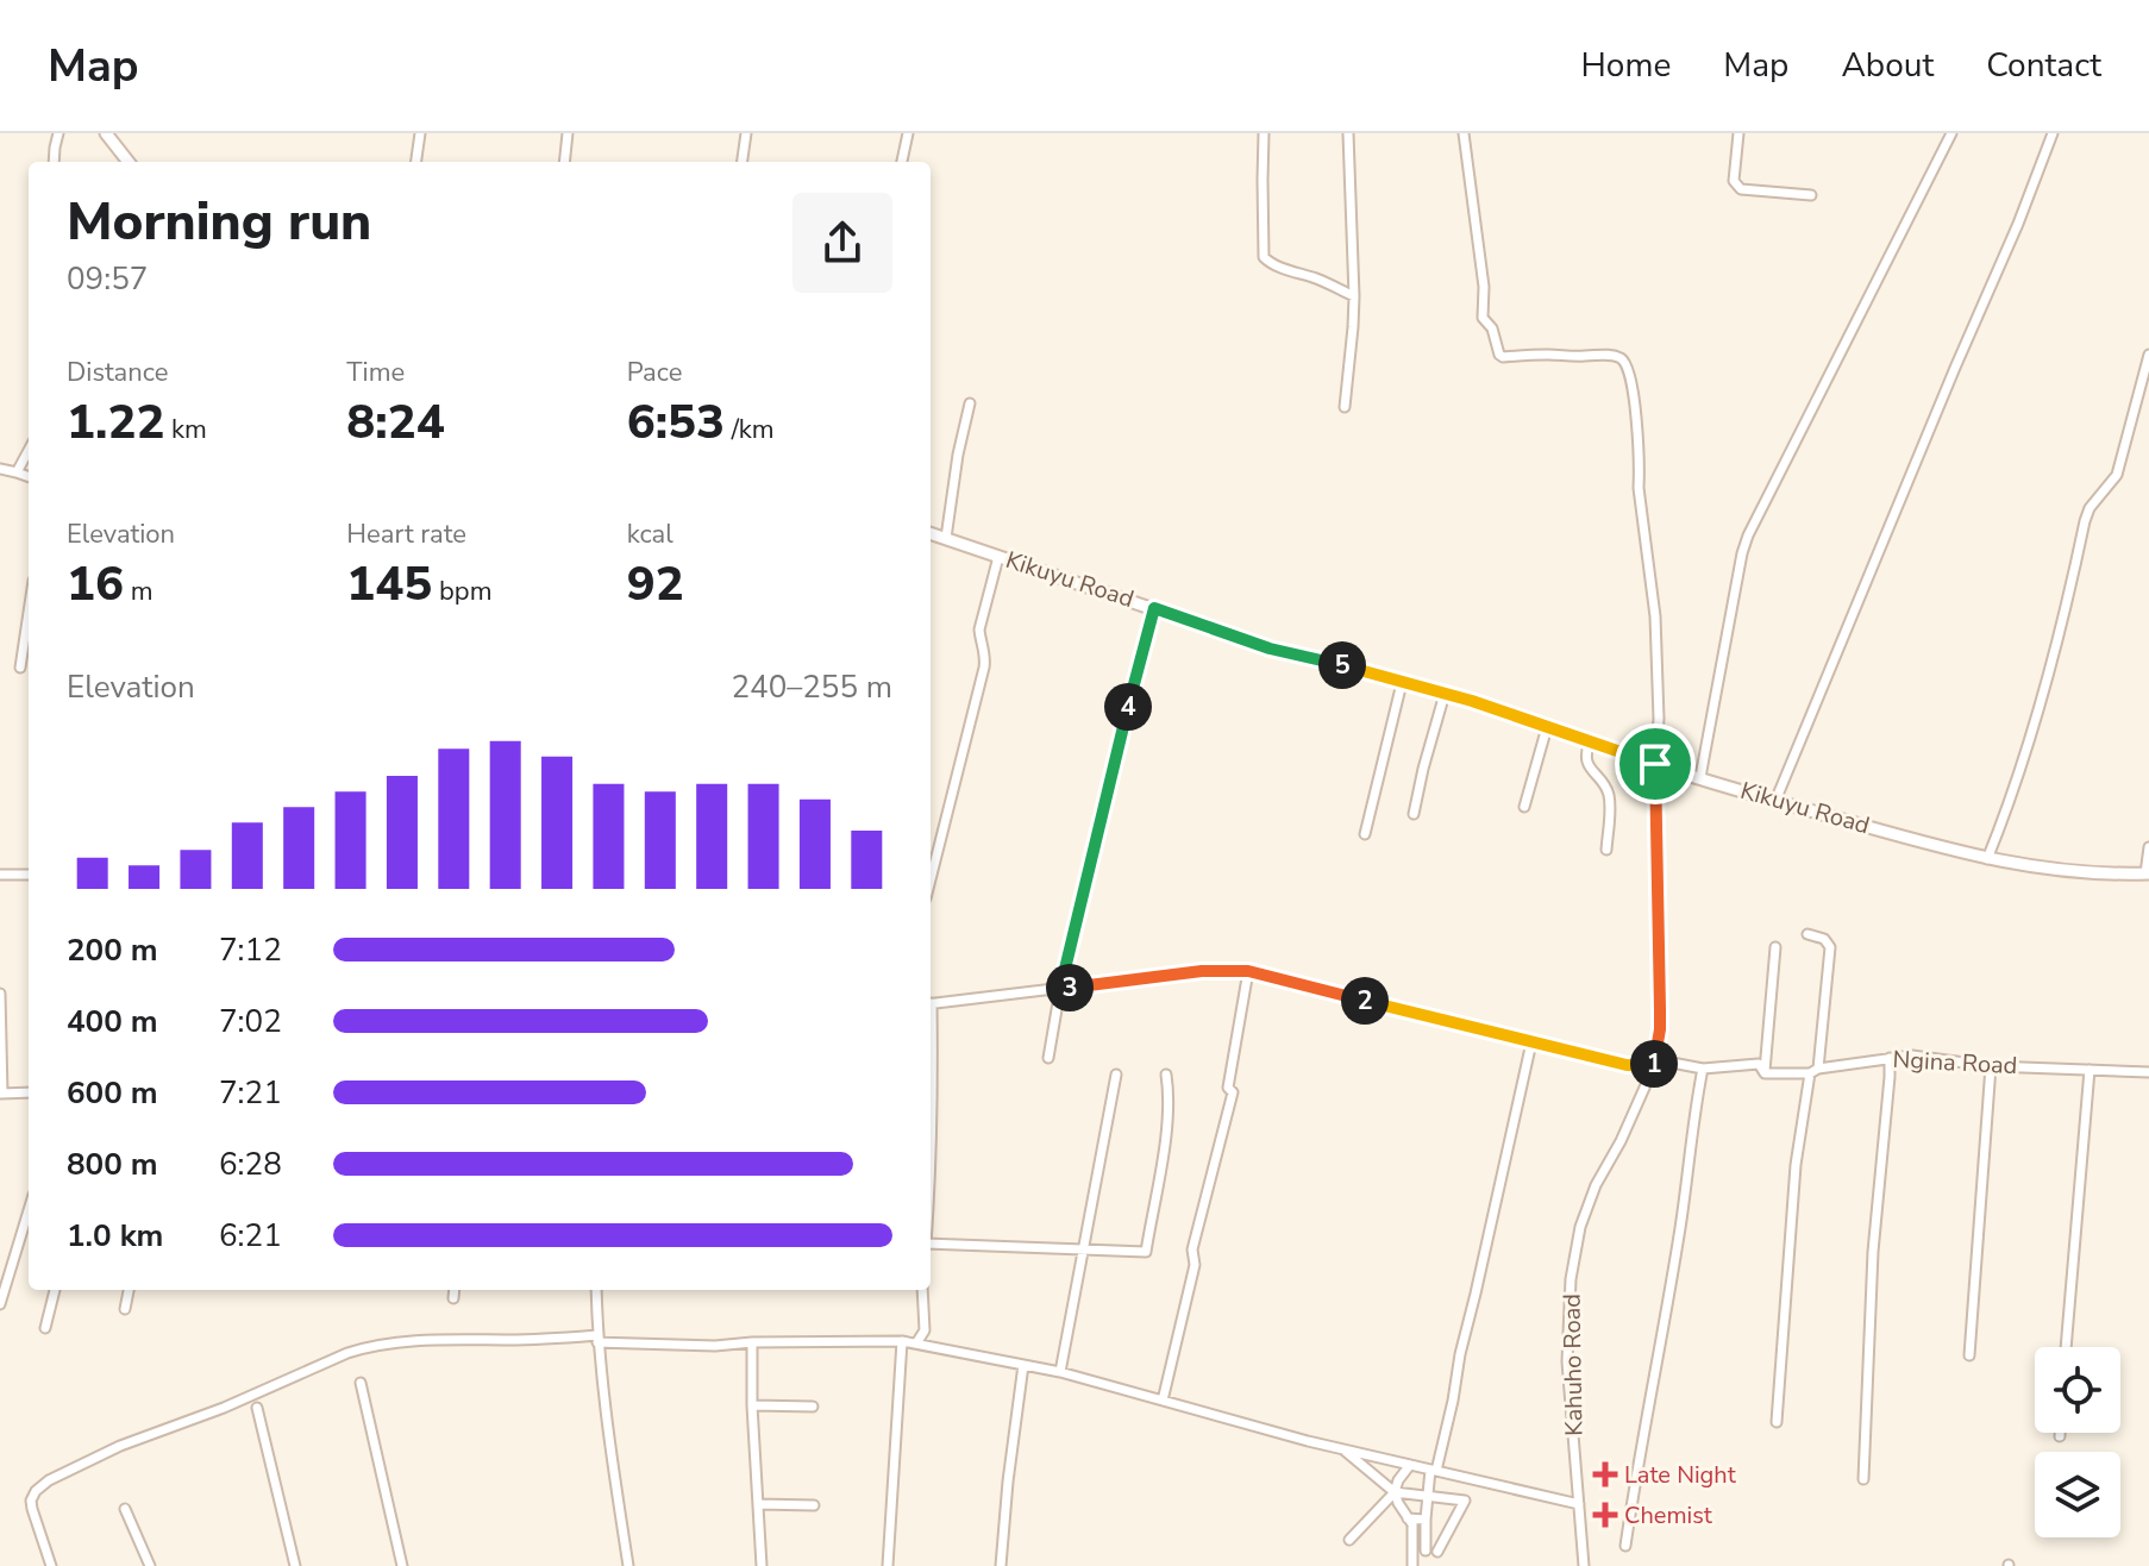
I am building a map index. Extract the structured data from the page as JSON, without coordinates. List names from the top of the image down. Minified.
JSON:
{"streets":{"main road":["Kikuyu Road"],"street":["Ngina Road","Kahuho Road"]},"crossings":[["Kikuyu Road","Kahuho Road"],["Ngina Road","Kahuho Road"]],"places":{"health":["Late Night","Chemist"]},"page":{"header":"Map","nav":["Home","Map","About","Contact"],"heading":["Morning run","09:57"],"stats":[["Distance","1.22 km"],["Time","8:24"],["Pace","6:53 /km"],["Elevation","16 m"],["Heart rate","145 bpm"],["kcal","92"]],"pins":["5","4","3","2","1"],"chart":["Elevation","240–255 m"],"list":[{"name":"200 m","note":"7:12"},{"name":"400 m","note":"7:02"},{"name":"600 m","note":"7:21"},{"name":"800 m","note":"6:28"},{"name":"1.0 km","note":"6:21"}]}}
